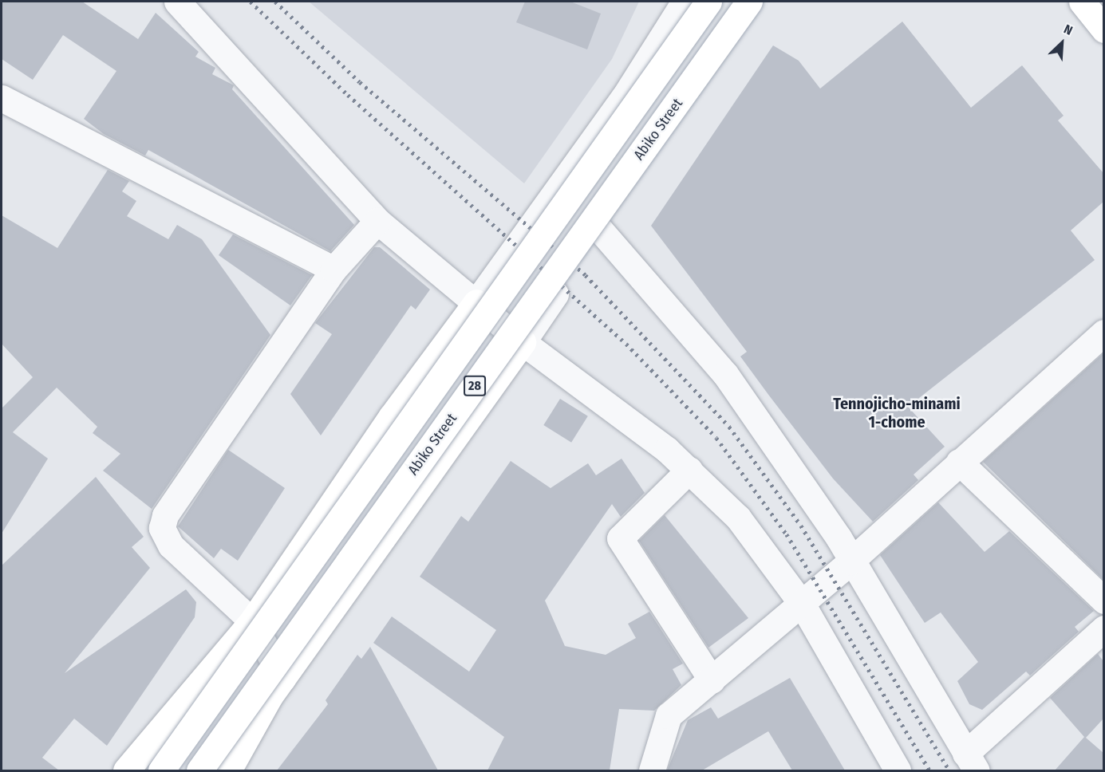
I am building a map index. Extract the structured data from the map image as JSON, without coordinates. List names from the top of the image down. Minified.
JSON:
{"streets":{"main road":["Abiko Street","28"]},"districts":["Tennojicho-minami 1-chome"],"north":"top right"}
